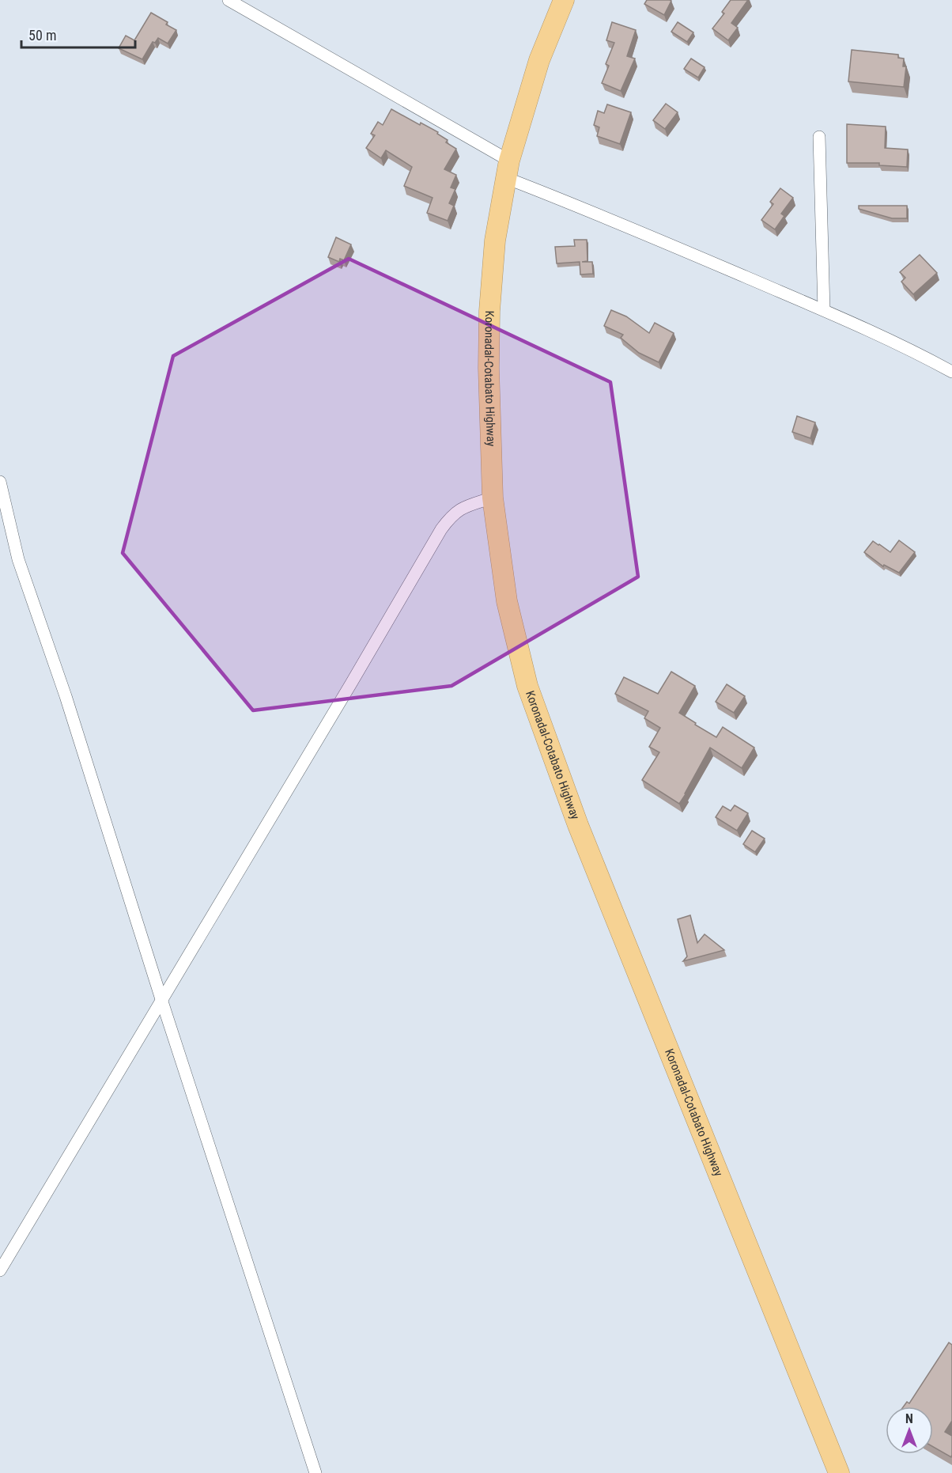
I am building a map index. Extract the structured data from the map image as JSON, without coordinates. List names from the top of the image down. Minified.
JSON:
{"streets":{"highway":["Koronadal-Cotabato Highway"]},"scale_bar":"50 m","north":"top"}
